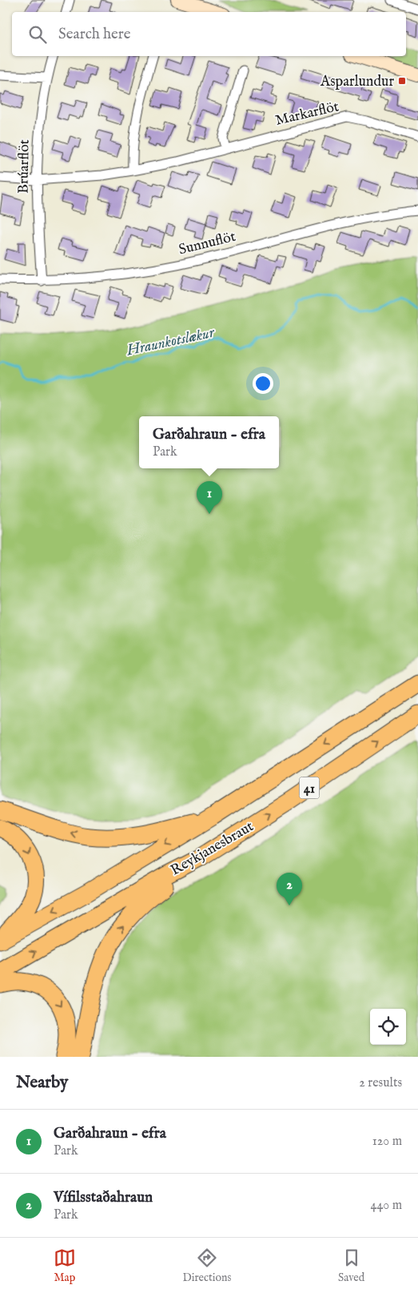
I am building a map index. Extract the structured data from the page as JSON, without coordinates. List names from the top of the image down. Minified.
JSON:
{"streets":{"highway":["41","Reykjanesbraut"],"street":["Markarflöt","Brúarflöt","Sunnuflöt"]},"crossings":[["Markarflöt","Brúarflöt"],["Brúarflöt","Sunnuflöt"]],"water":["Hraunkotslækur"],"places":{"transit":["Asparlundur"]},"page":{"search":"Search here","popup":["Garðahraun - efra","Park"],"pins":["1","2"],"heading":["Nearby","2 results"],"list":[{"mark":"1","name":"Garðahraun - efra","note":"Park","value":"120 m"},{"mark":"2","name":"Vífilsstaðahraun","note":"Park","value":"440 m"}],"nav":["Map","Directions","Saved"]}}
